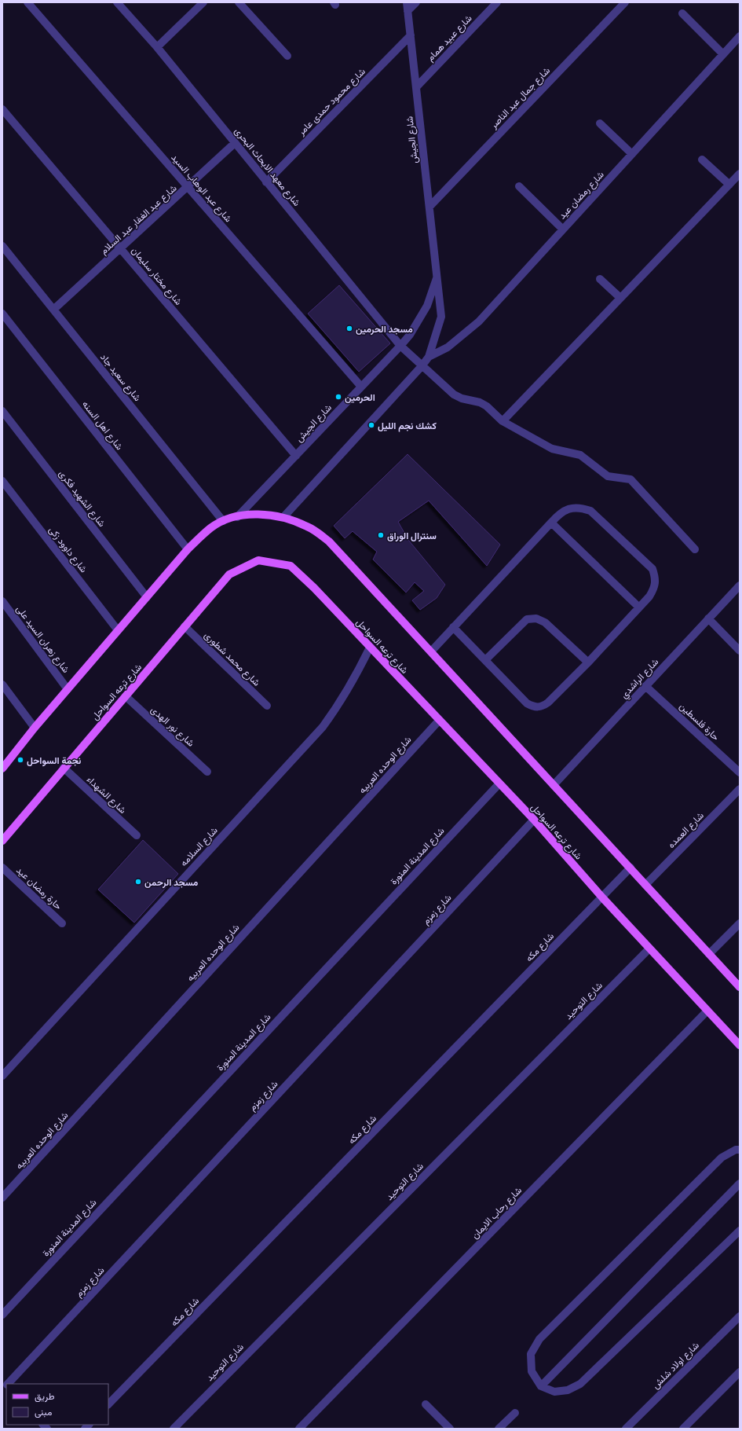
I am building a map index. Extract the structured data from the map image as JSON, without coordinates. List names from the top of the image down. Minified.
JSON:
{"streets":{"main road":["شارع ترعه السواحل"],"street":["شارع عبيد همام","شارع جمال عبد الناصر","شارع محمود حمدى عامر","شارع الجيش","شارع معهد الابحاث البحرى","شارع عبد الوهاب السيد","شارع رمضان عيد","شارع عبد الغفار عبد السلام","شارع مختار سليمان","شارع سعيد جاد","شارع اهل السنه","شارع الشهيد فكرى","شارع داوود زكى","شارع زهران السيد على","شارع محمد شطورى","شارع الراشدي","حارة فلسطين","شارع نور الهدى","شارع الوحده العربيه","شارع الشهداء","شارع العمده","شارع السلامه","شارع المدينة المنورة","حارة رمضان عيد","شارع زمزم","شارع مكه","شارع التوحيد","شارع رحاب الايمان","شارع اولاد شلش"]},"crossings":[["شارع عبيد همام","شارع الجيش"],["شارع جمال عبد الناصر","شارع الجيش"],["شارع محمود حمدى عامر","شارع الجيش"],["شارع محمود حمدى عامر","شارع معهد الابحاث البحرى"],["شارع الجيش","شارع معهد الابحاث البحرى"],["شارع الجيش","شارع عبد الوهاب السيد"],["شارع الجيش","شارع رمضان عيد"],["شارع الجيش","شارع مختار سليمان"],["شارع معهد الابحاث البحرى","شارع عبد الغفار عبد السلام"],["شارع عبد الوهاب السيد","شارع عبد الغفار عبد السلام"],["شارع عبد الغفار عبد السلام","شارع مختار سليمان"],["شارع عبد الغفار عبد السلام","شارع سعيد جاد"],["شارع ترعه السواحل","شارع محمد شطورى"],["شارع ترعه السواحل","شارع نور الهدى"],["شارع ترعه السواحل","شارع الوحده العربيه"],["شارع ترعه السواحل","شارع الشهداء"],["شارع ترعه السواحل","شارع السلامه"],["شارع ترعه السواحل","شارع المدينة المنورة"],["شارع ترعه السواحل","شارع زمزم"],["شارع ترعه السواحل","شارع مكه"],["شارع ترعه السواحل","شارع التوحيد"],["شارع ترعه السواحل","شارع رحاب الايمان"],["شارع الراشدي","حارة فلسطين"]],"places":["مسجد الحرمين","الحرمين","كشك نجم الليل","سنترال الوراق","نجمة السواحل","مسجد الرحمن"],"legend":["طريق","مبنى"]}
